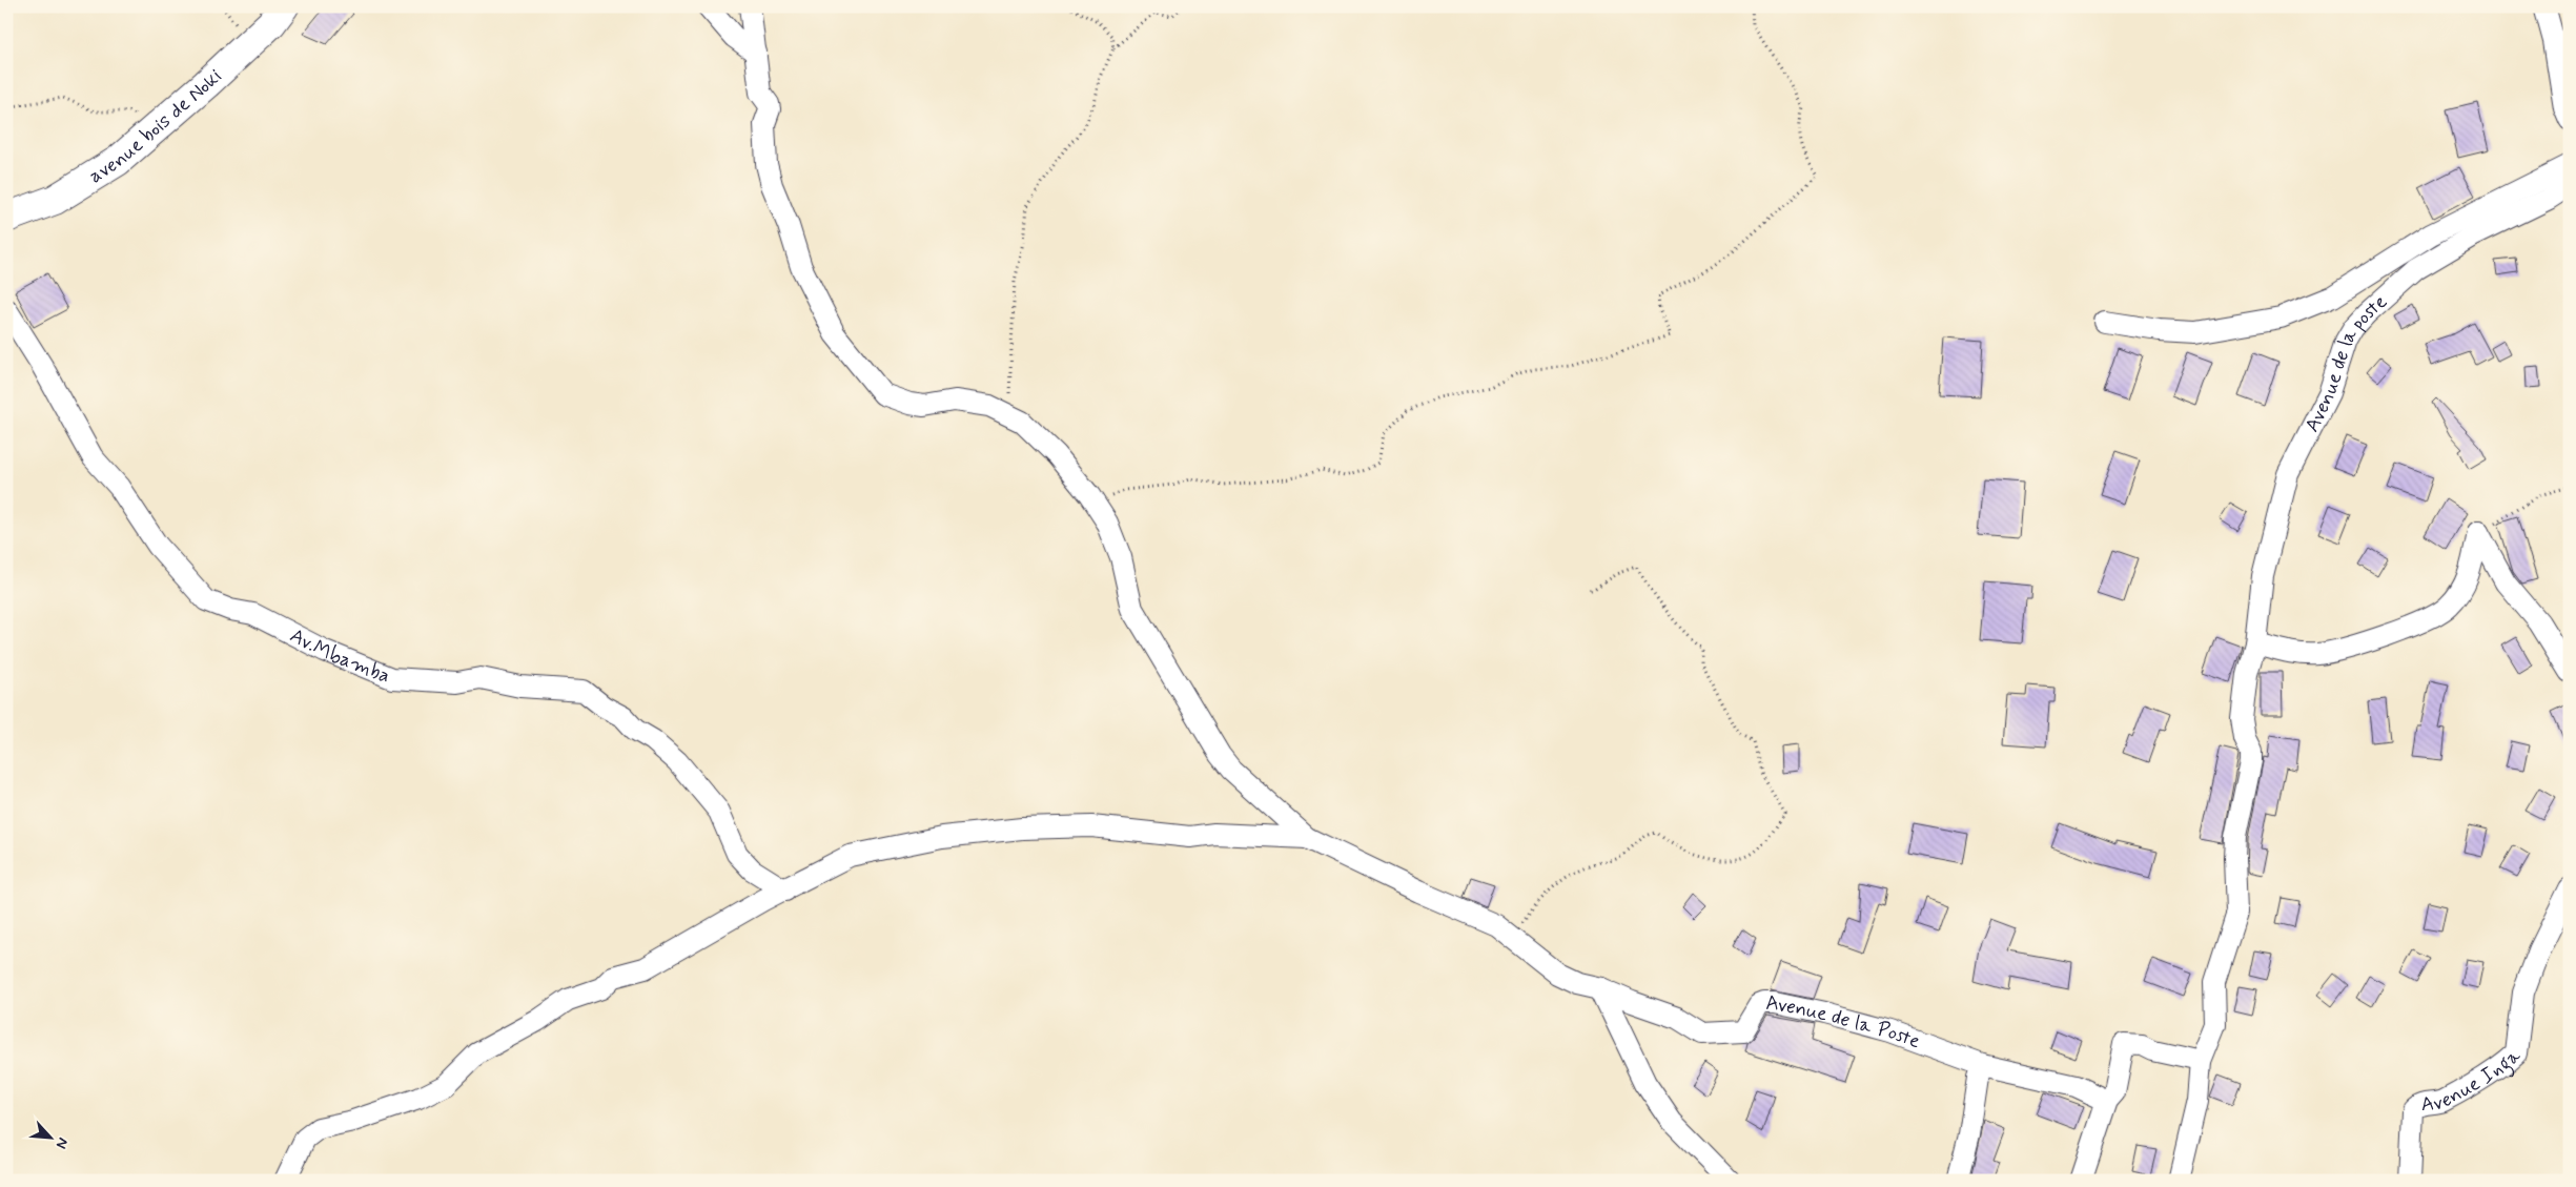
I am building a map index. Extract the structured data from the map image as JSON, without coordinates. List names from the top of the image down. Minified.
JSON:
{"streets":{"street":["avenue bois de Noki","Avenue de la poste","Av.Mbamba","Avenue de la Poste","Avenue Inga"]},"north":"bottom right"}
